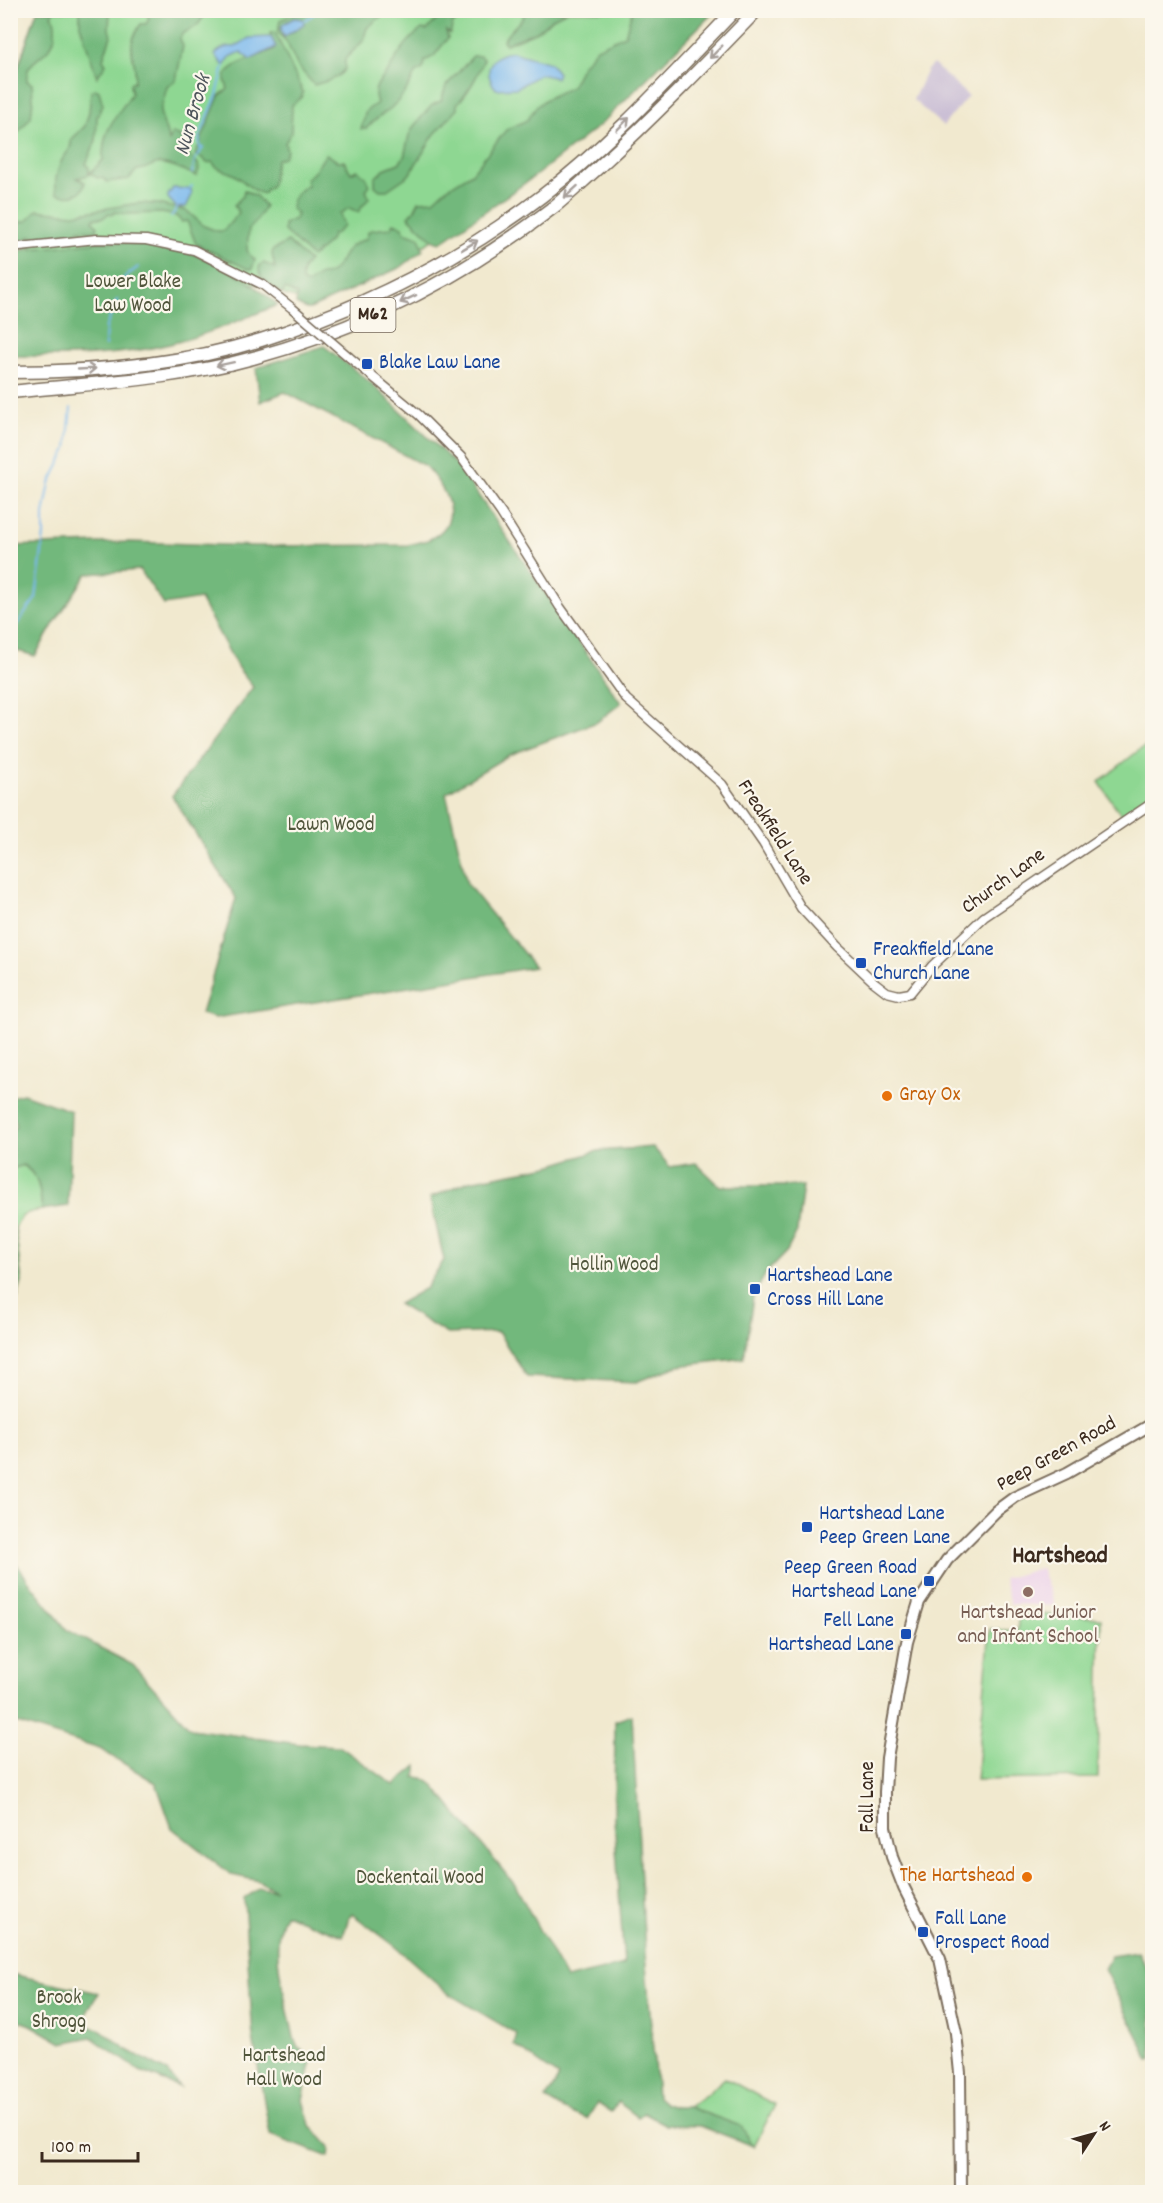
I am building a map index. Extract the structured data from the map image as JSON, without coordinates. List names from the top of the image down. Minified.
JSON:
{"streets":{"highway":["M62"],"main road":["Peep Green Road","Fall Lane"],"street":["Freakfield Lane","Church Lane"]},"crossings":[["Freakfield Lane","Church Lane"],["Peep Green Road","Fall Lane"]],"districts":["Hartshead"],"water":["Nun Brook"],"parks":["Lower Blake Law Wood","Lawn Wood","Hollin Wood","Dockentail Wood","Brook Shrogg","Hartshead Hall Wood"],"places":{"transit":["Blake Law Lane","Freakfield Lane Church Lane","Hartshead Lane Cross Hill Lane","Hartshead Lane Peep Green Lane","Peep Green Road Hartshead Lane","Fell Lane Hartshead Lane","Fall Lane Prospect Road"],"other":["Gray Ox","Hartshead Junior and Infant School","The Hartshead"]},"scale_bar":"100 m","north":"top right"}
